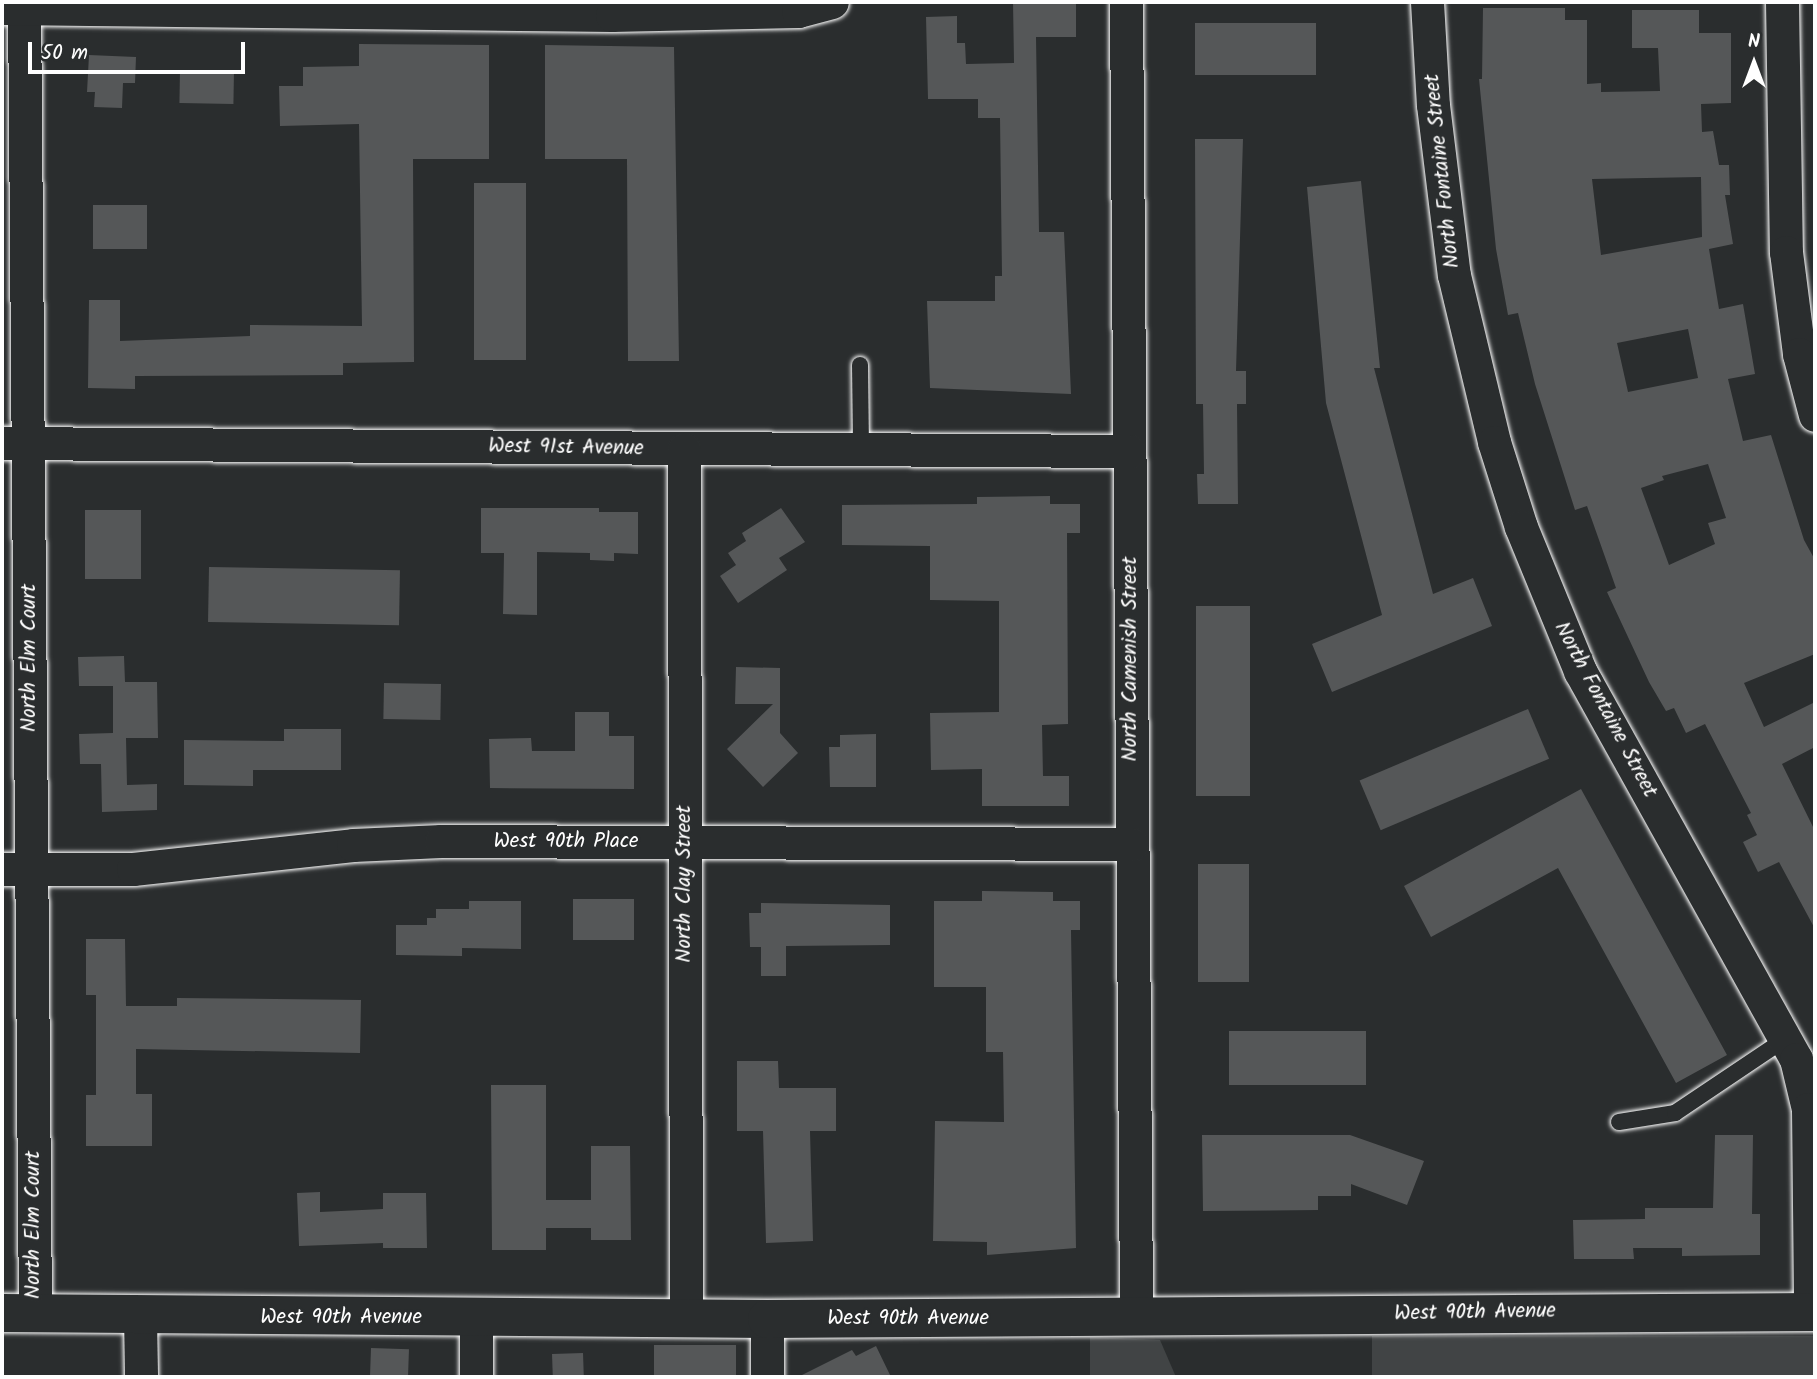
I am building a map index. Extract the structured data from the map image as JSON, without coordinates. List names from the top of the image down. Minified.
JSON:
{"streets":{"street":["North Fontaine Street","West 91st Avenue","North Elm Court","North Camenish Street","West 90th Place","North Clay Street","West 90th Avenue"]},"crossings":[["North Fontaine Street","West 90th Avenue"],["West 91st Avenue","North Elm Court"],["West 91st Avenue","North Camenish Street"],["West 91st Avenue","North Clay Street"],["North Elm Court","West 90th Place"],["North Elm Court","West 90th Avenue"],["North Camenish Street","West 90th Place"],["North Camenish Street","West 90th Avenue"],["West 90th Place","North Clay Street"],["North Clay Street","West 90th Avenue"]],"scale_bar":"50 m","north":"top"}
